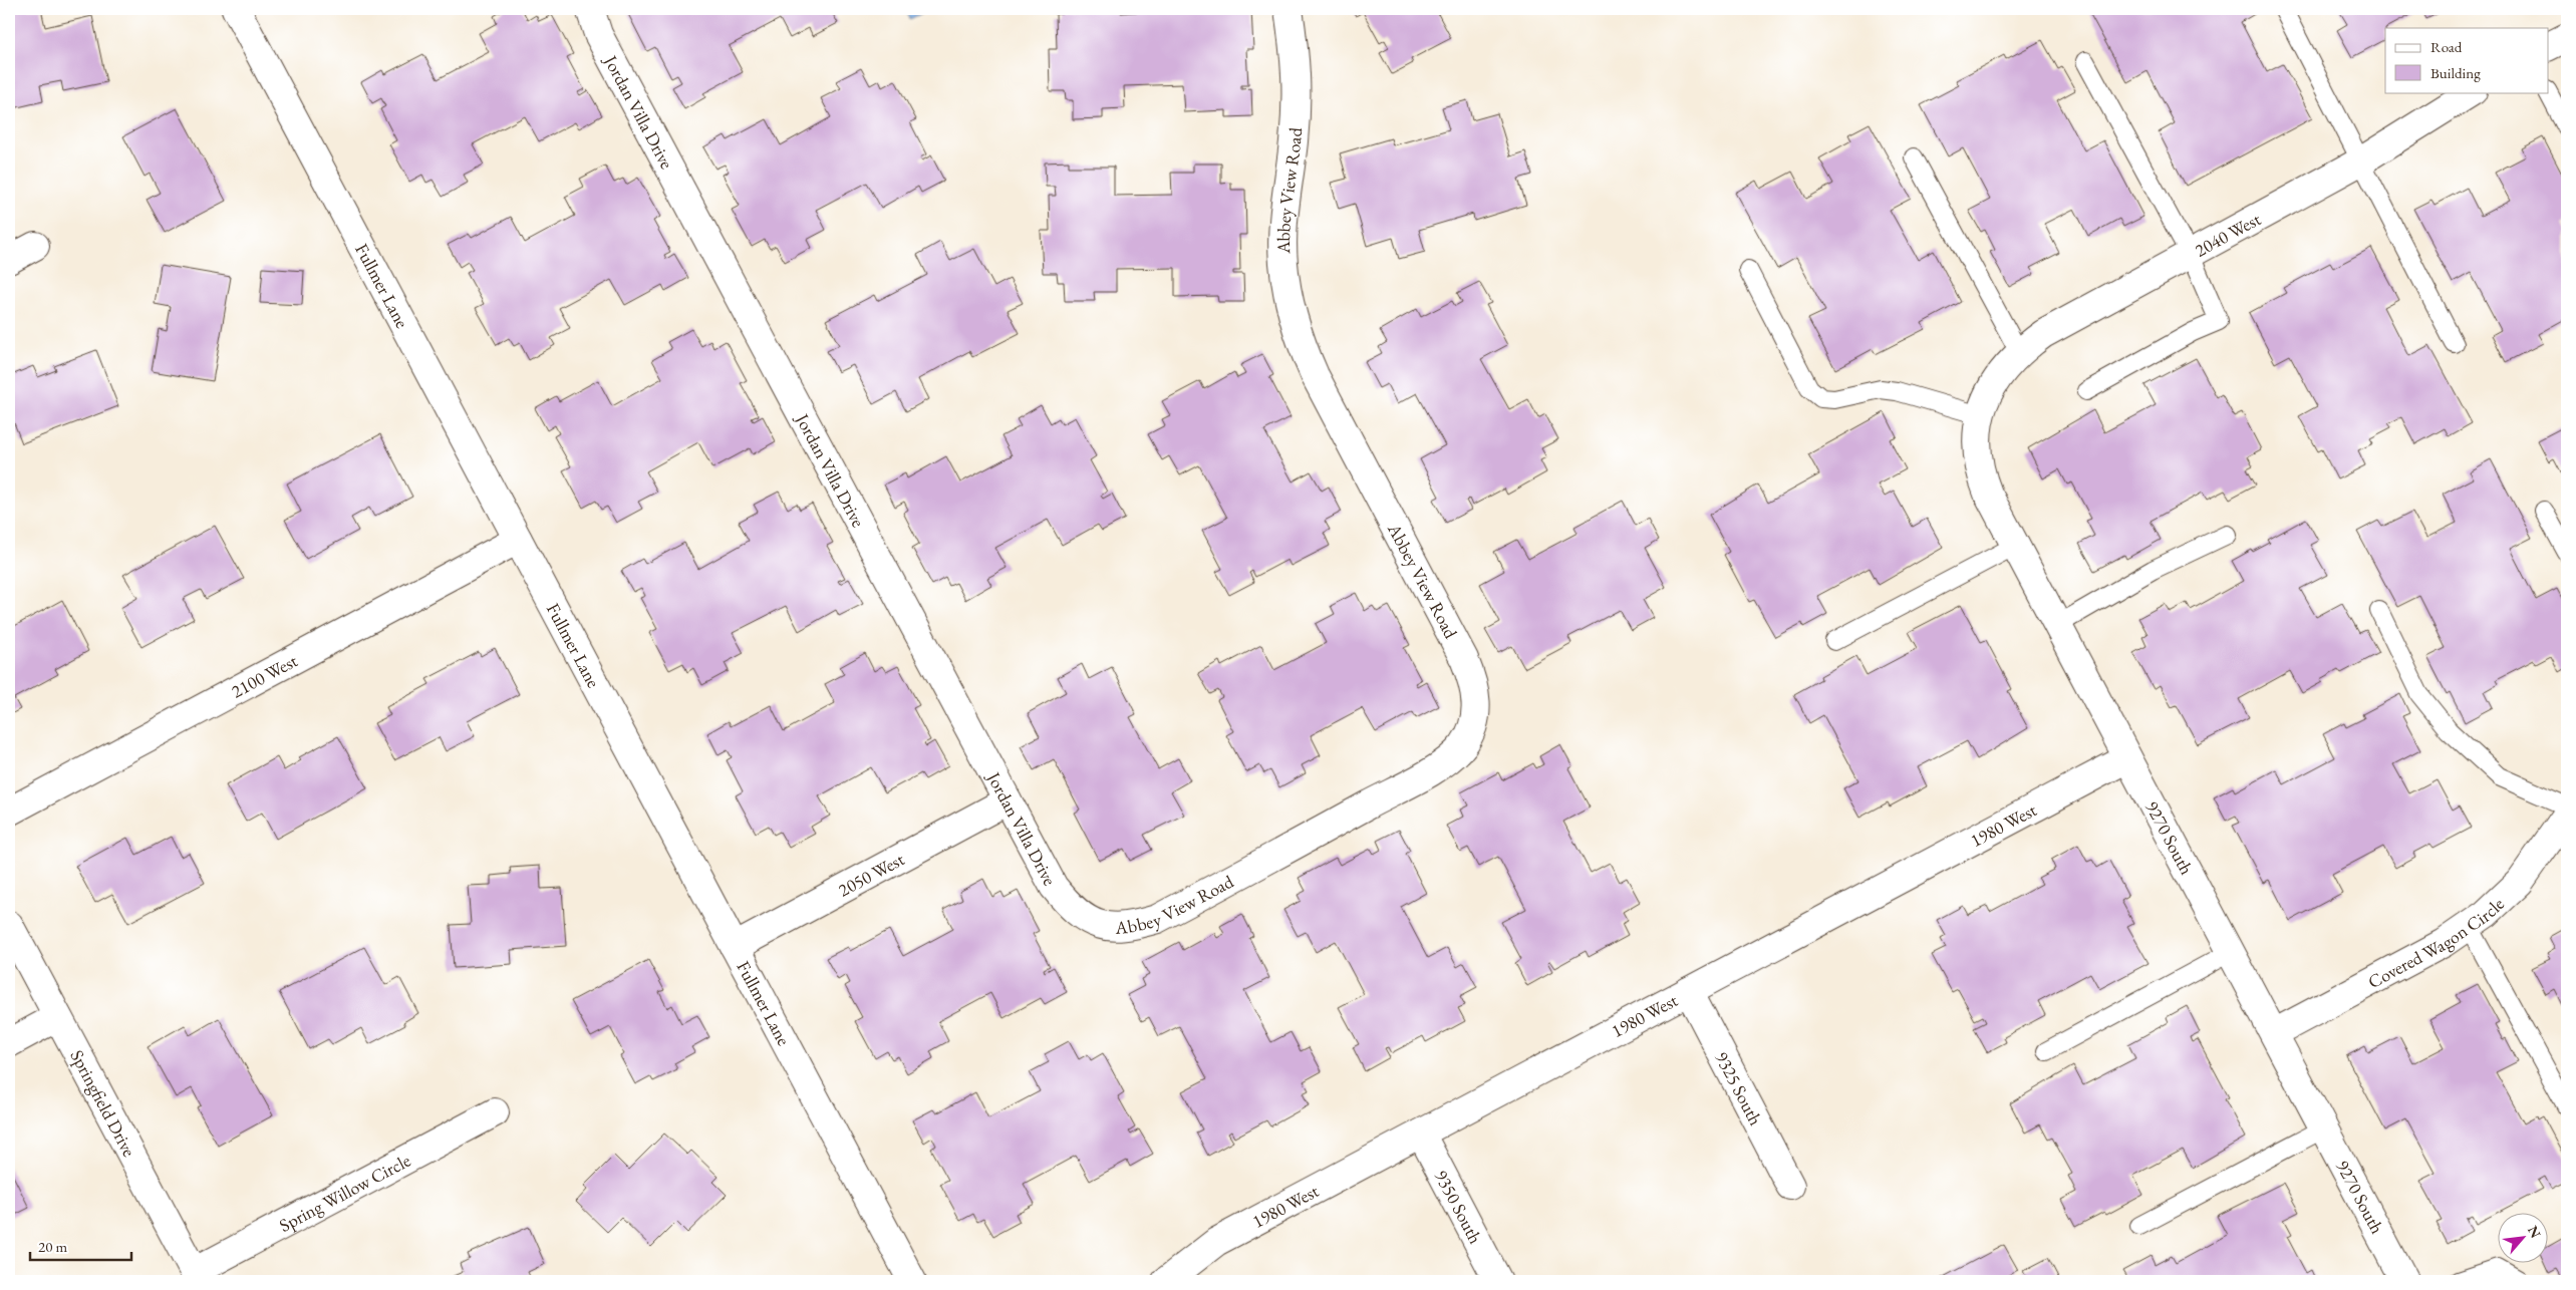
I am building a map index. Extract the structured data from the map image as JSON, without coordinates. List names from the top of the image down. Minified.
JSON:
{"streets":{"street":["Jordan Villa Drive","Abbey View Road","2040 West","Fullmer Lane","2100 West","1980 West","9270 South","2050 West","Covered Wagon Circle","9325 South","Springfield Drive","Spring Willow Circle","9350 South"]},"crossings":[["Jordan Villa Drive","Abbey View Road"],["Jordan Villa Drive","2050 West"],["2040 West","9270 South"],["Fullmer Lane","2100 West"],["Fullmer Lane","2050 West"],["1980 West","9270 South"],["1980 West","9325 South"],["1980 West","9350 South"],["9270 South","Covered Wagon Circle"],["Springfield Drive","Spring Willow Circle"]],"legend":["Road","Building"],"scale_bar":"20 m","north":"top right"}
